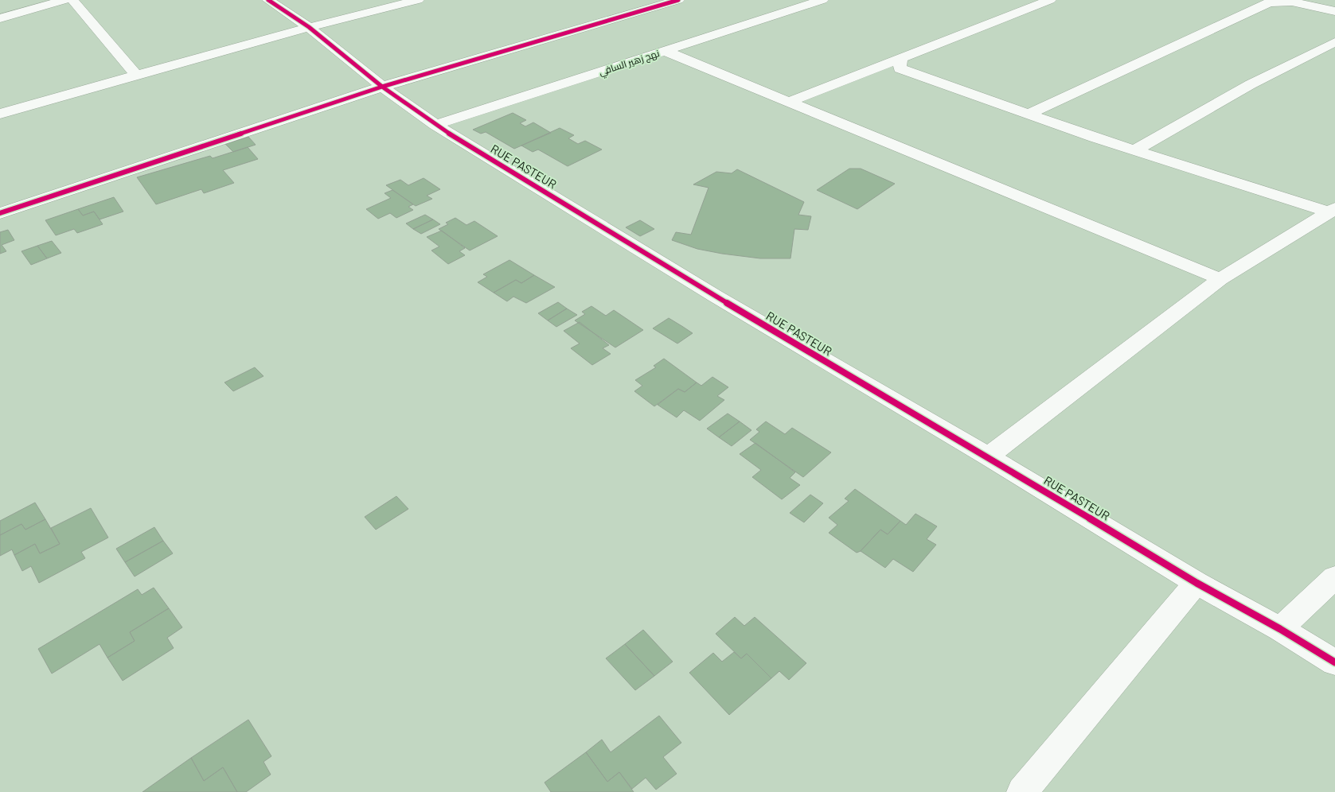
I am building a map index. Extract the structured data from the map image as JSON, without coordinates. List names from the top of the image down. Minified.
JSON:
{"streets":{"street":["نهج زهير السافي","RUE PASTEUR"]},"crossings":[["نهج زهير السافي","RUE PASTEUR"]]}
